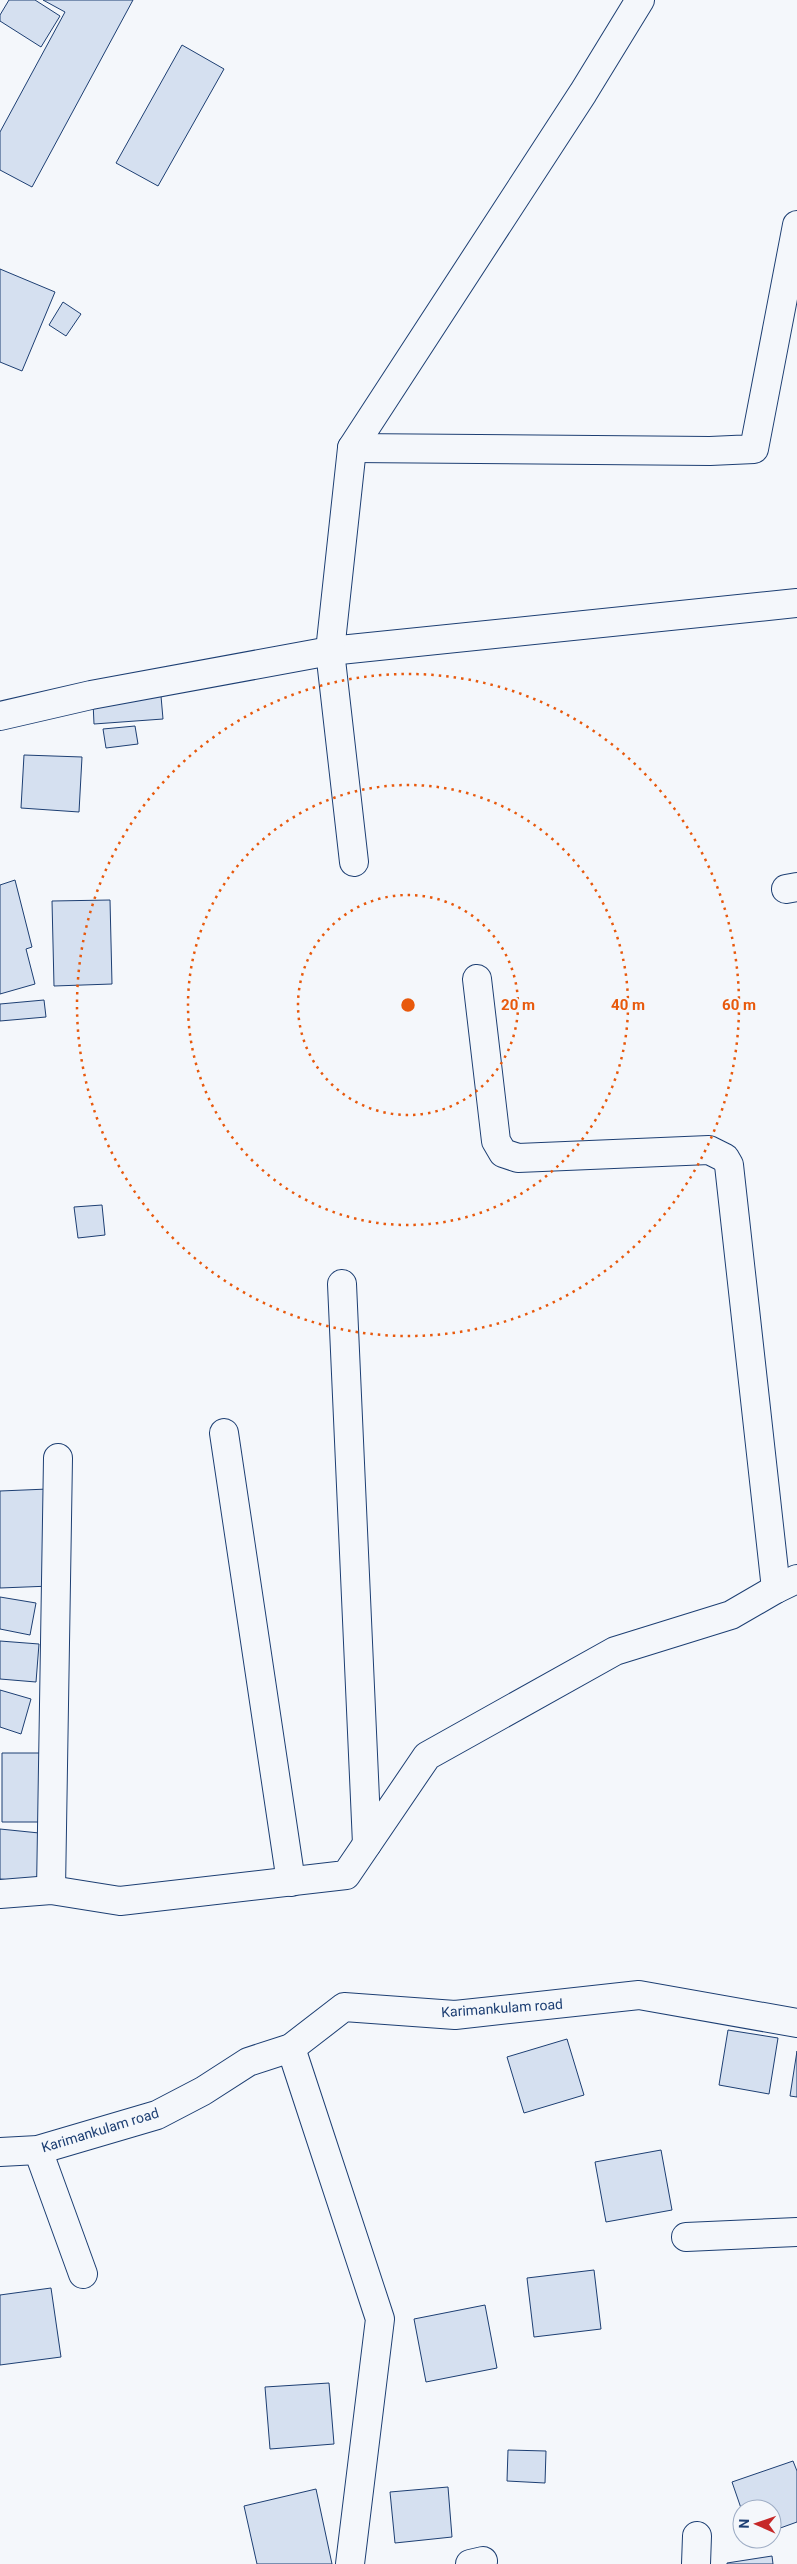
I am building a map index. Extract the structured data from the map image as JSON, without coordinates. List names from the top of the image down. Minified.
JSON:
{"streets":{"street":["Karimankulam road"]},"north":"left","rings":["20 m","40 m","60 m"]}
